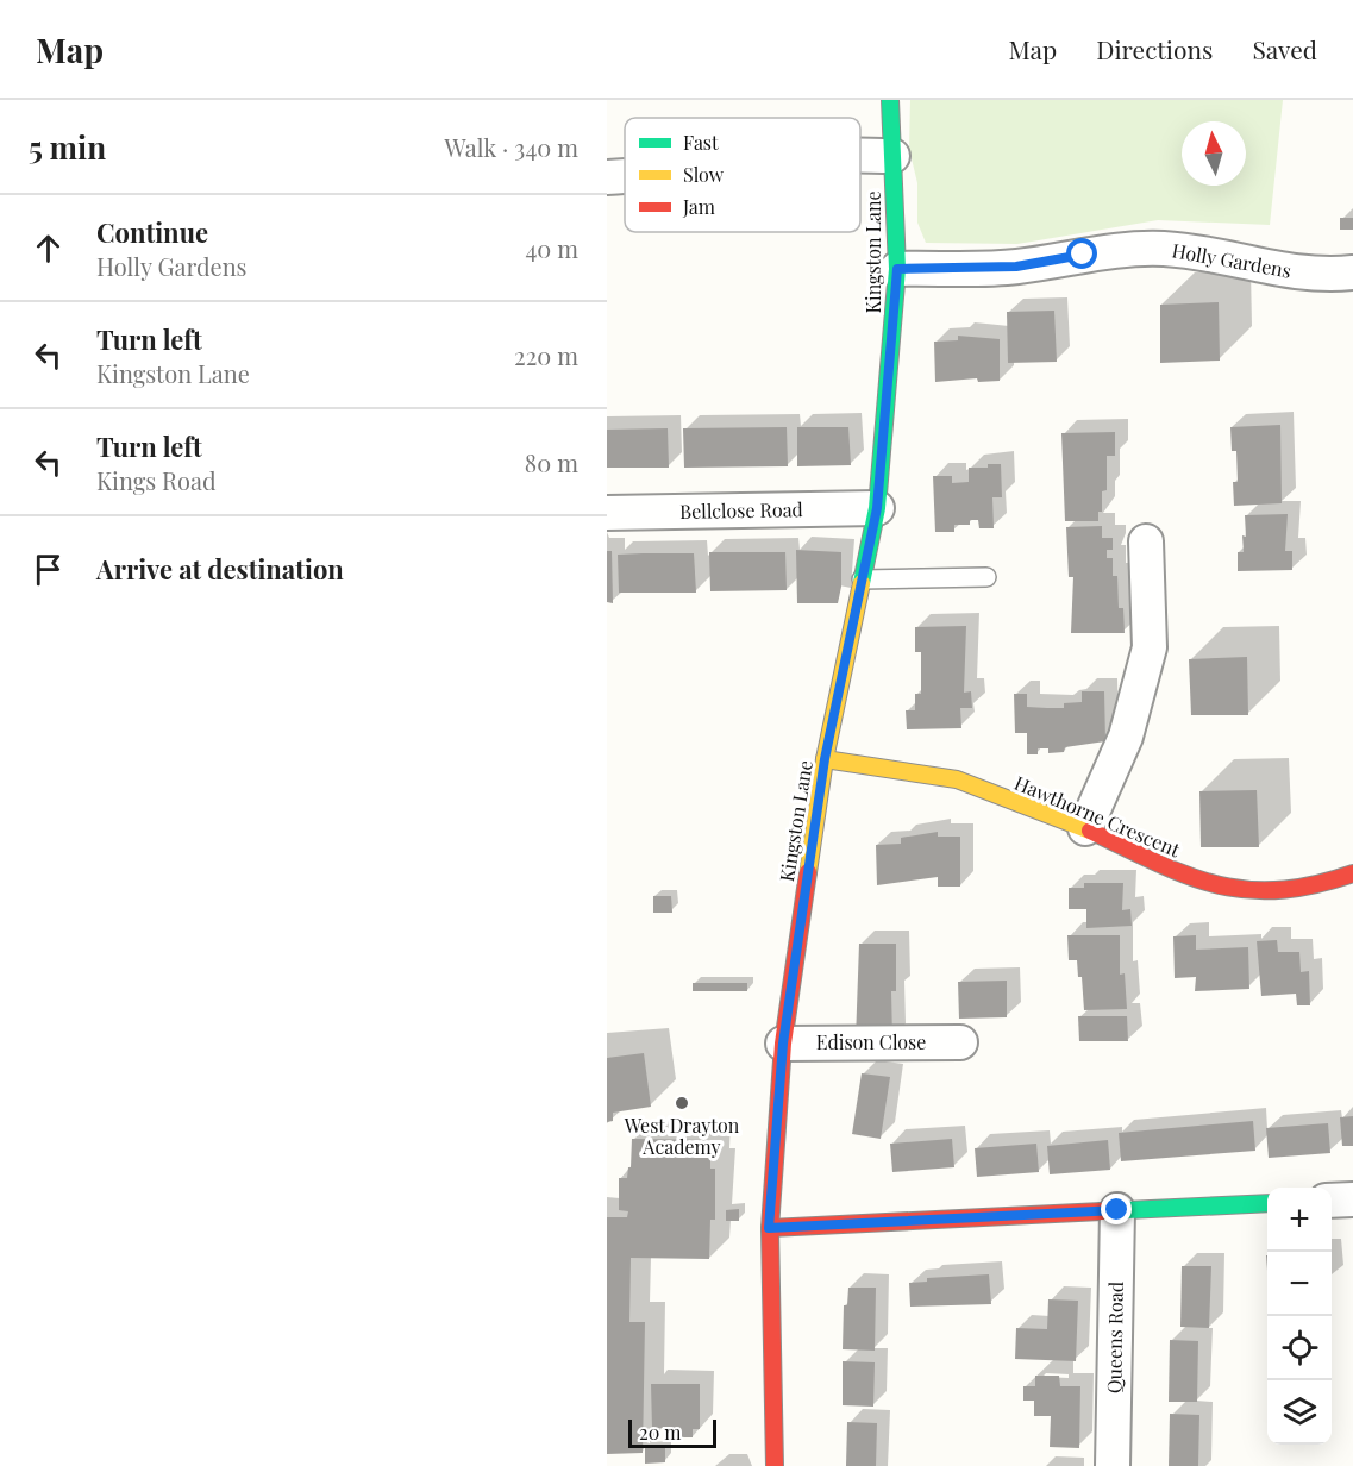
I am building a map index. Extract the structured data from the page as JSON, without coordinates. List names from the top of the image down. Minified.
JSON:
{"streets":{"street":["Kingston Lane","Holly Gardens","Bellclose Road","Hawthorne Crescent","Edison Close","Queens Road"]},"crossings":[["Kingston Lane","Holly Gardens"],["Kingston Lane","Bellclose Road"],["Kingston Lane","Hawthorne Crescent"],["Kingston Lane","Edison Close"]],"places":["West Drayton Academy"],"legend":["Fast","Slow","Jam"],"scale_bar":"20 m","north":"top","page":{"header":"Map","nav":["Map","Directions","Saved"],"heading":["5 min","Walk · 340 m"],"list":[["Continue","Holly Gardens","40 m"],["Turn left","Kingston Lane","220 m"],["Turn left","Kings Road","80 m"],"Arrive at destination"],"map_buttons":["+","−"],"scale":"20 m"}}
